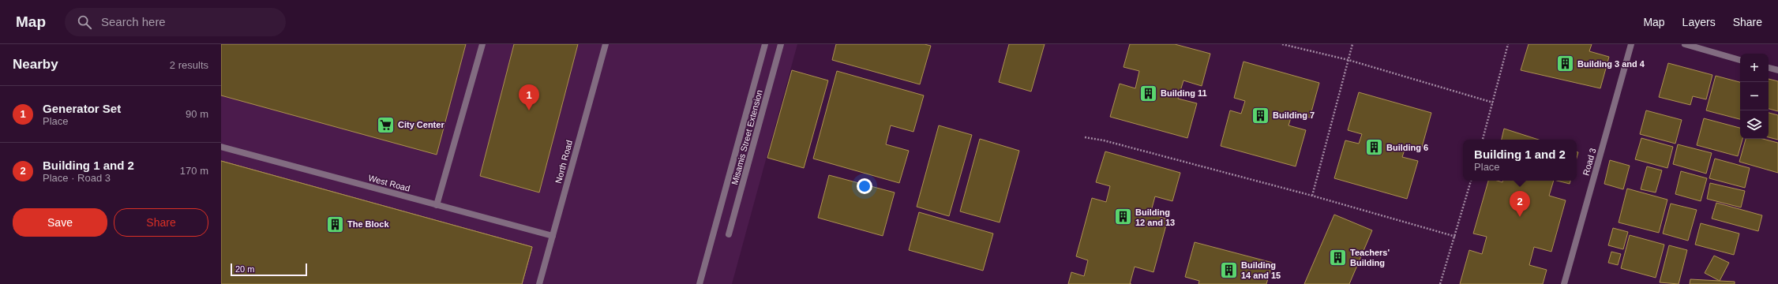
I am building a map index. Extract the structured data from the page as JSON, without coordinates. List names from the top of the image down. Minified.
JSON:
{"streets":{"street":["Misamis Street Extension","North Road","Road 3","West Road"]},"crossings":[["North Road","West Road"]],"places":{"building":["Building 3 and 4","Building 11","Building 7","Building 6","Building 12 and 13","The Block","Teachers' Building","Building 14 and 15"],"supermarket":["City Center"]},"scale_bar":"20 m","page":{"header":"Map","search":"Search here","nav":["Map","Layers","Share"],"heading":["Nearby","2 results"],"map_buttons":["+","−"],"pins":["1","2"],"list":[{"mark":"1","name":"Generator Set","note":"Place","value":"90 m"},{"mark":"2","name":"Building 1 and 2","note":"Place · Road 3","value":"170 m"}],"popup":["Building 1 and 2","Place"],"buttons":["Save","Share"],"scale":"20 m"}}
